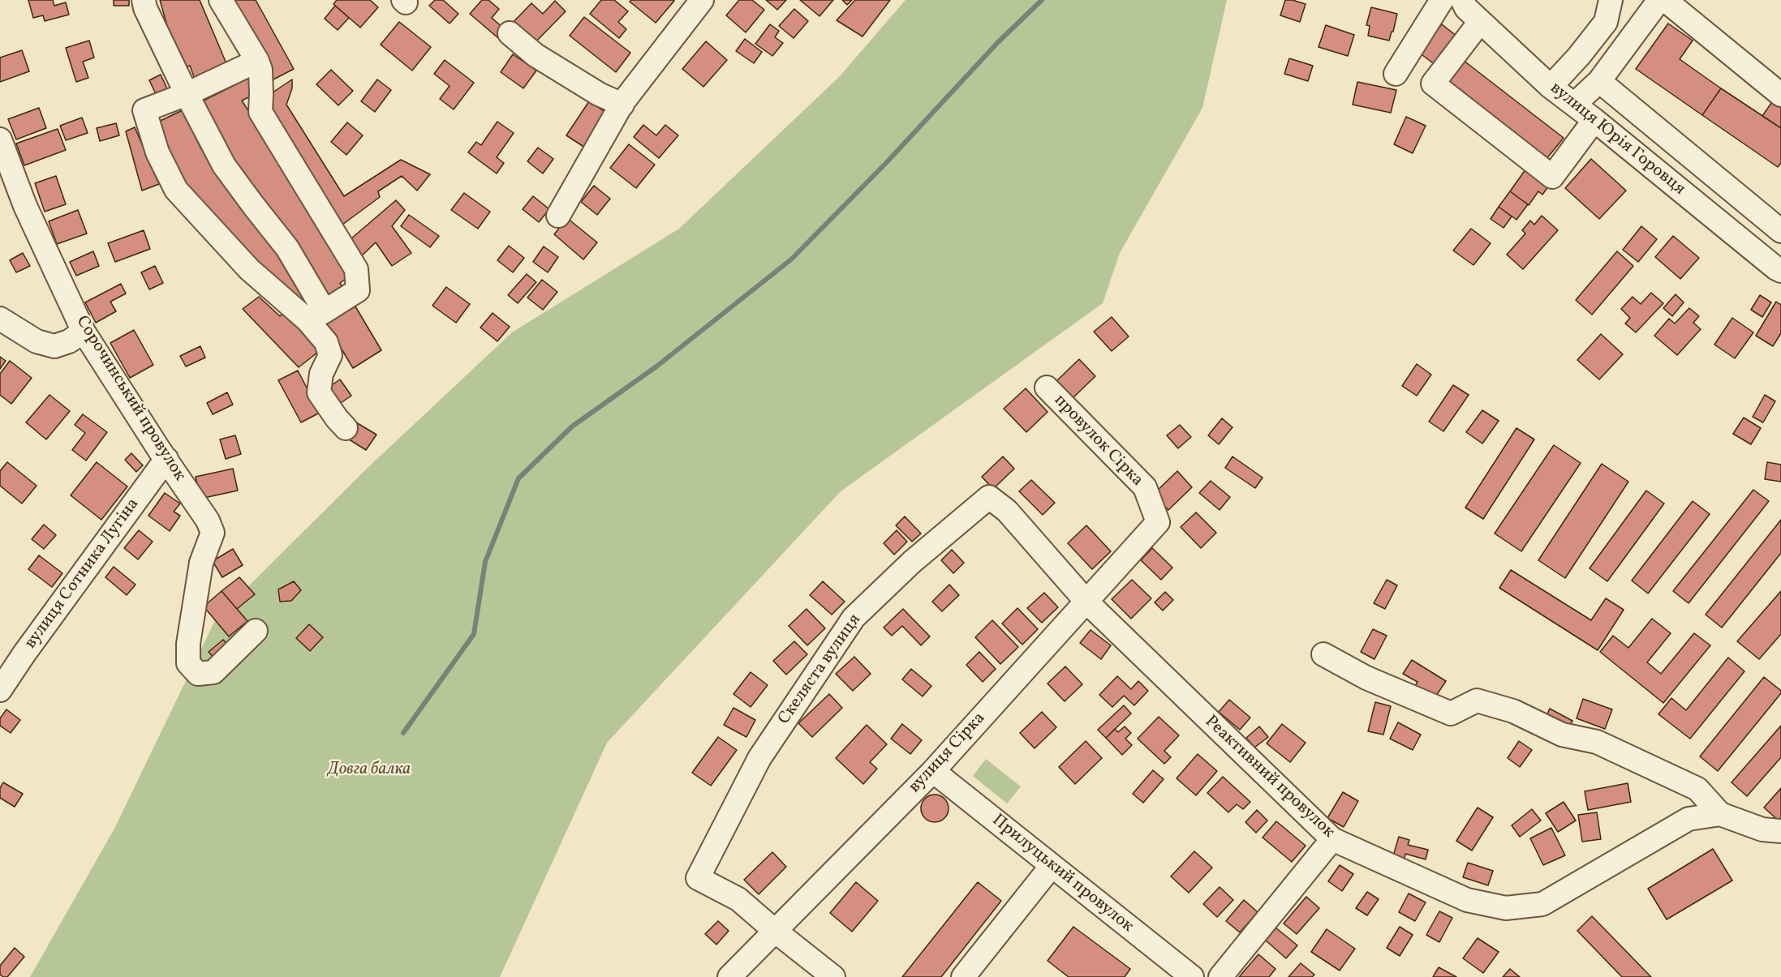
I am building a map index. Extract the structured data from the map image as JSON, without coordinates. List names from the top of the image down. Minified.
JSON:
{"streets":{"street":["вулиця Юрія Горовця","Сорочинський провулок","провулок Сірка","вулиця Сотника Лугіна","Скеляста вулиця","вулиця Сірка","Реактивний провулок","Прилуцький провулок"]},"crossings":[["Сорочинський провулок","вулиця Сотника Лугіна"],["провулок Сірка","вулиця Сірка"],["Скеляста вулиця","вулиця Сірка"],["Скеляста вулиця","Реактивний провулок"],["вулиця Сірка","Реактивний провулок"],["вулиця Сірка","Прилуцький провулок"]],"parks":["Довга балка"]}
